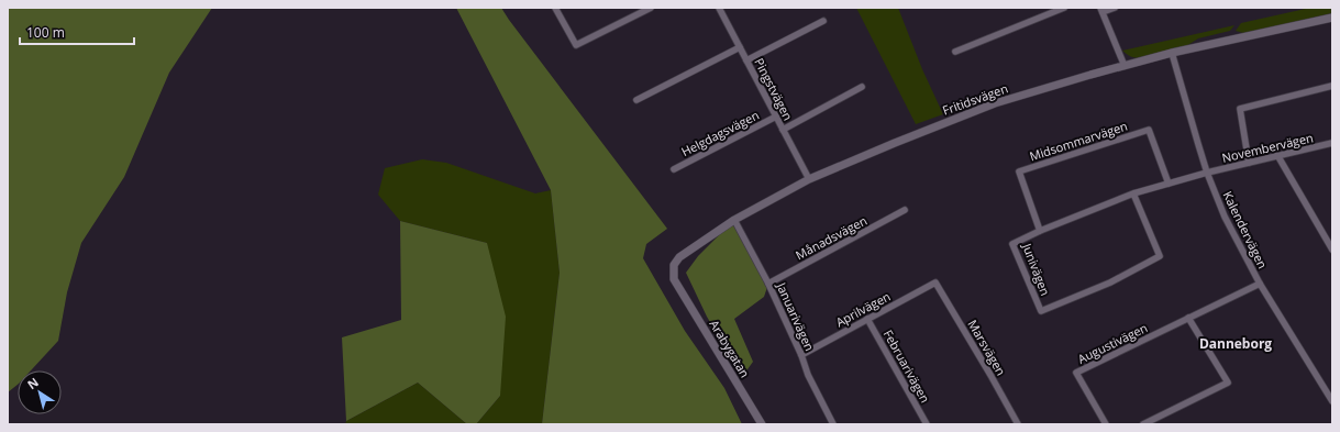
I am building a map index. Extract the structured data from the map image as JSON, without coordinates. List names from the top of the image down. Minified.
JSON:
{"streets":{"street":["Pingstvägen","Fritidsvägen","Helgdagsvägen","Midsommarvägen","Novembervägen","Kalendervägen","Månadsvägen","Junivägen","Aprilvägen","Januarivägen","Augustivägen","Marsvägen","Arabygatan","Februarivägen"]},"crossings":[["Pingstvägen","Fritidsvägen"],["Pingstvägen","Helgdagsvägen"],["Fritidsvägen","Kalendervägen"],["Fritidsvägen","Januarivägen"],["Fritidsvägen","Arabygatan"],["Midsommarvägen","Junivägen"],["Novembervägen","Kalendervägen"],["Novembervägen","Junivägen"],["Kalendervägen","Junivägen"],["Kalendervägen","Augustivägen"],["Månadsvägen","Januarivägen"],["Aprilvägen","Januarivägen"],["Aprilvägen","Marsvägen"],["Aprilvägen","Februarivägen"]],"districts":["Danneborg"],"scale_bar":"100 m","north":"top left"}
